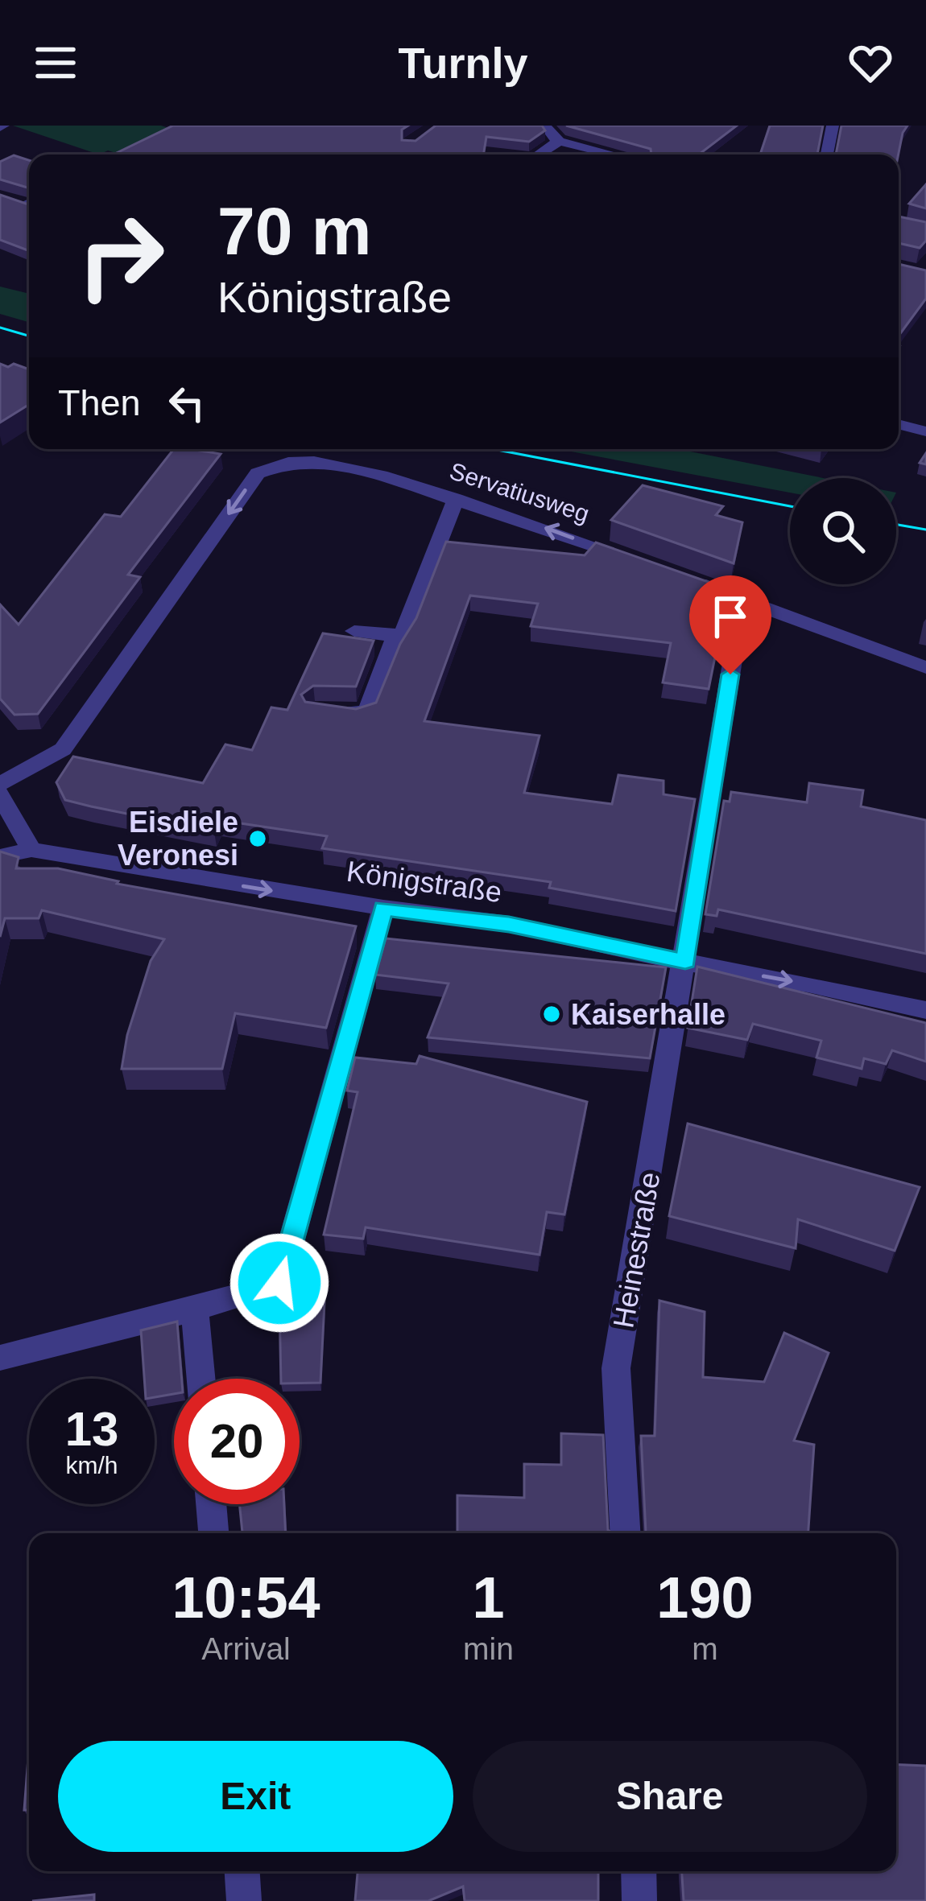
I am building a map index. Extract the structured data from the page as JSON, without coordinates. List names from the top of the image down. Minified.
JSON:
{"streets":{"street":["Servatiusweg","Königstraße","Heinestraße"]},"crossings":[["Königstraße","Heinestraße"]],"one_way":["Servatiusweg","Königstraße"],"places":["Eisdiele Veronesi","Kaiserhalle"],"page":{"header":"Turnly","turn":["70 m","Königstraße"],"then":"Then","speed":"13 km/h","limit":"20","eta":["10:54","Arrival","1","min","190","m"],"buttons":["Exit","Share"]}}
